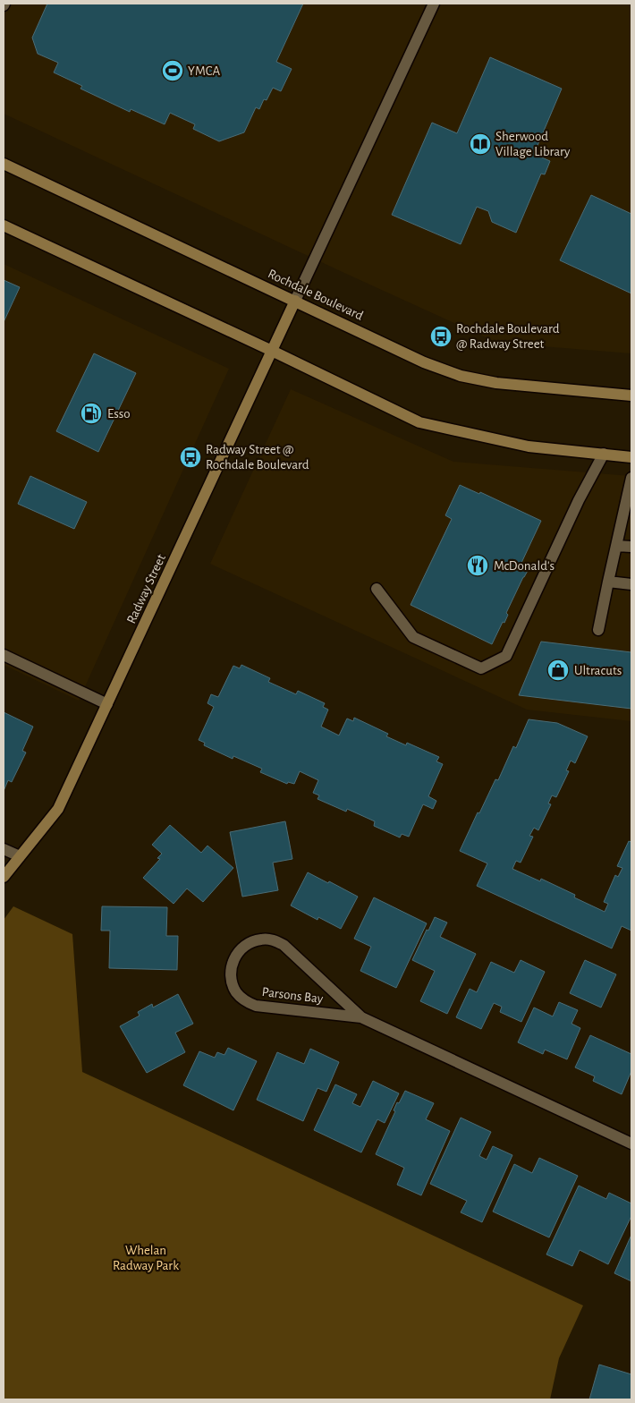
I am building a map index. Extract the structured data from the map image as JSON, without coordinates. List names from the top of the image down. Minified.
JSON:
{"streets":{"main road":["Rochdale Boulevard","Radway Street"],"street":["Parsons Bay"]},"crossings":[["Rochdale Boulevard","Radway Street"]],"parks":["Whelan Radway Park"],"places":{"sports":["YMCA"],"library":["Sherwood Village Library"],"bus stop":["Rochdale Boulevard @ Radway Street","Radway Street @ Rochdale Boulevard"],"fuel station":["Esso"],"restaurant":["McDonald's"],"shop":["Ultracuts"]}}
